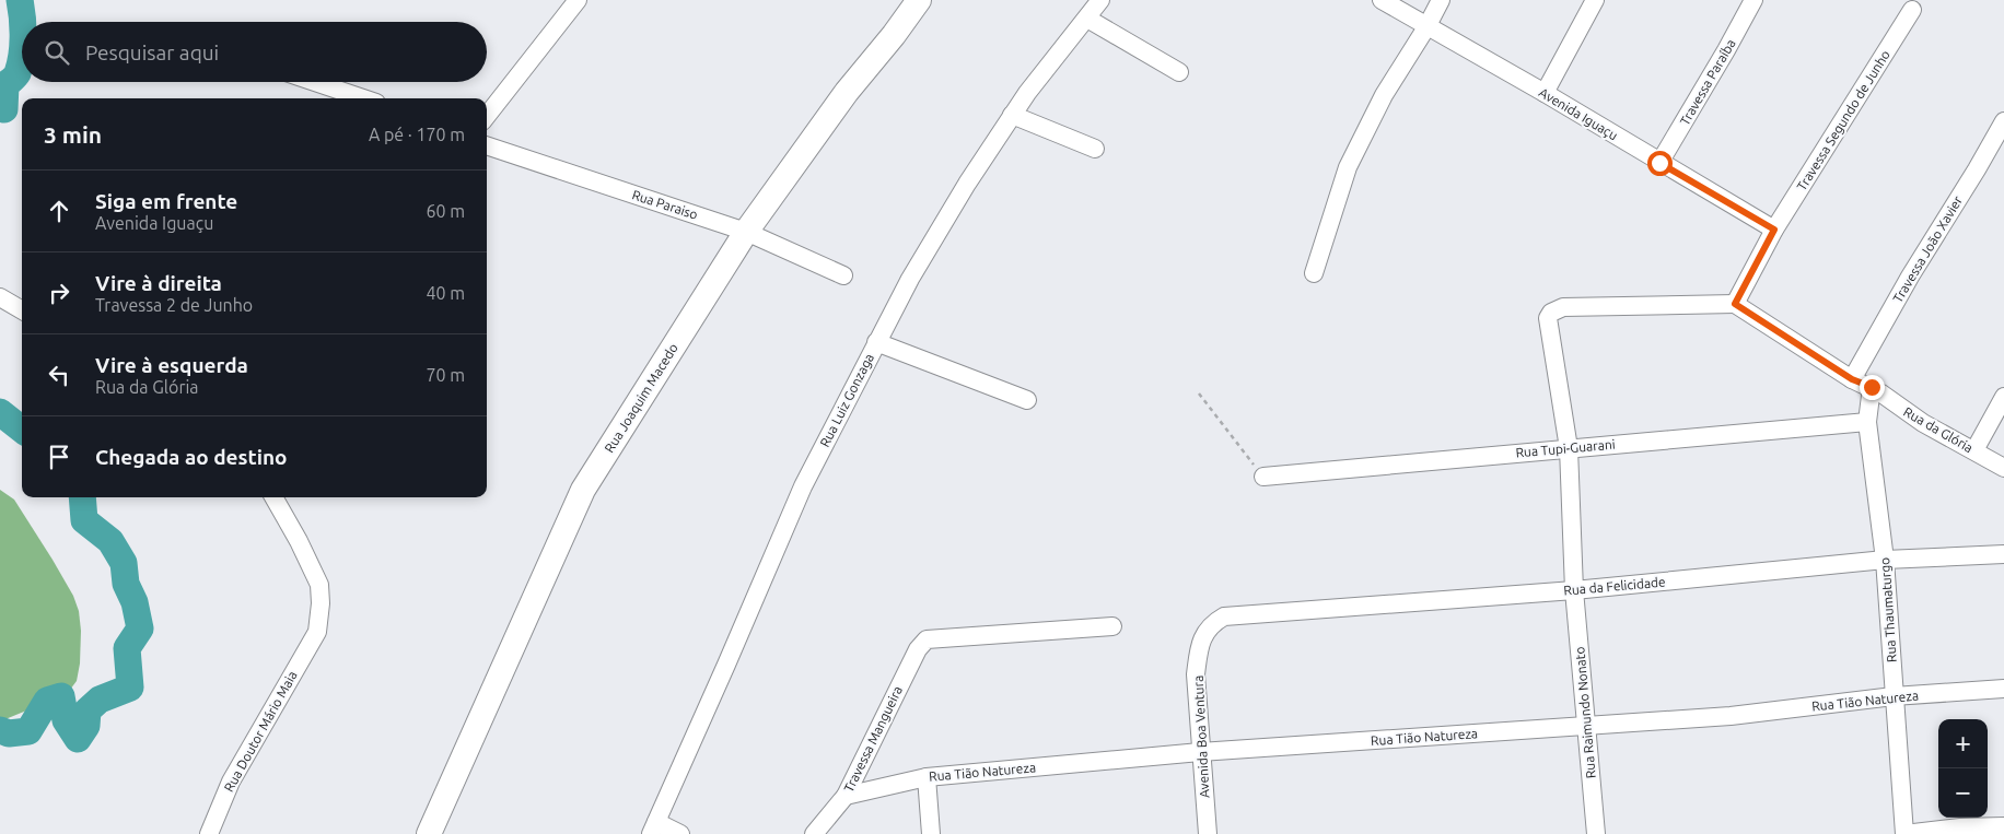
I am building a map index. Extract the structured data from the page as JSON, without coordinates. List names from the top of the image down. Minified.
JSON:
{"streets":{"street":["Travessa Paraíba","Avenida Iguaçu","Travessa Segundo de Junho","Rua Paraiso","Travessa João Xavier","Rua Joaquim Macedo","Rua Luiz Gonzaga","Rua da Glória","Rua Tupi-Guarani","Rua da Felicidade","Rua Thaumaturgo","Rua Tião Natureza","Rua Raimundo Nonato","Rua Doutor Mário Maia","Avenida Boa Ventura","Travessa Mangueira"]},"crossings":[["Travessa Paraíba","Avenida Iguaçu"],["Avenida Iguaçu","Travessa Segundo de Junho"],["Travessa Segundo de Junho","Rua da Glória"],["Travessa Segundo de Junho","Rua Raimundo Nonato"],["Rua Paraiso","Rua Joaquim Macedo"],["Travessa João Xavier","Rua da Glória"],["Rua da Glória","Rua Thaumaturgo"],["Rua da Glória","Rua Raimundo Nonato"],["Rua Tupi-Guarani","Rua Thaumaturgo"],["Rua Tupi-Guarani","Rua Raimundo Nonato"],["Rua da Felicidade","Rua Thaumaturgo"],["Rua da Felicidade","Rua Raimundo Nonato"],["Rua da Felicidade","Avenida Boa Ventura"],["Rua Thaumaturgo","Rua Tião Natureza"],["Rua Tião Natureza","Rua Raimundo Nonato"],["Rua Tião Natureza","Avenida Boa Ventura"],["Rua Tião Natureza","Travessa Mangueira"]],"page":{"search":"Pesquisar aqui","heading":["3 min","A pé · 170 m"],"list":[["Siga em frente","Avenida Iguaçu","60 m"],["Vire à direita","Travessa 2 de Junho","40 m"],["Vire à esquerda","Rua da Glória","70 m"],"Chegada ao destino"],"map_buttons":["+","−"]}}
